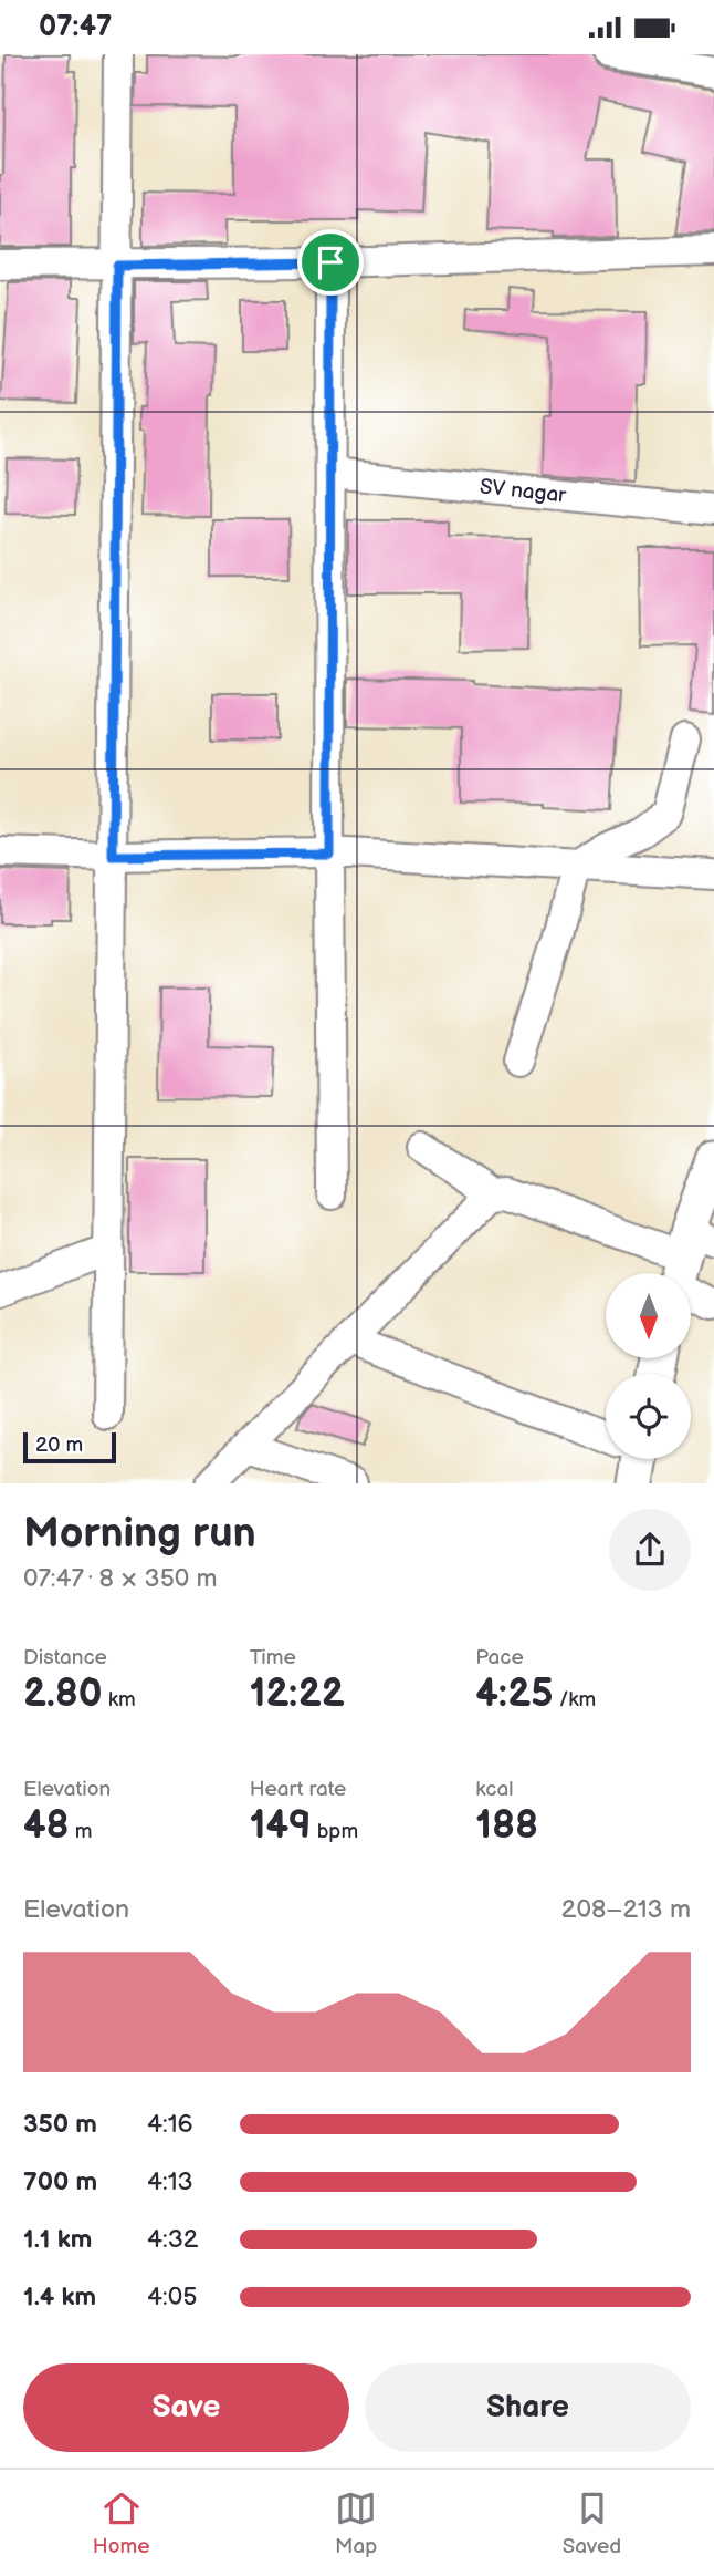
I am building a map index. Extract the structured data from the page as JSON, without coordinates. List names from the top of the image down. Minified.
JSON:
{"streets":{"street":["SV nagar"]},"scale_bar":"20 m","north":"bottom","page":{"status":"07:47","scale":"20 m","heading":["Morning run","07:47 · 8 × 350 m"],"stats":[["Distance","2.80 km"],["Time","12:22"],["Pace","4:25 /km"],["Elevation","48 m"],["Heart rate","149 bpm"],["kcal","188"]],"chart":["Elevation","208–213 m"],"list":[{"name":"350 m","note":"4:16"},{"name":"700 m","note":"4:13"},{"name":"1.1 km","note":"4:32"},{"name":"1.4 km","note":"4:05"}],"buttons":["Save","Share"],"tabs":["Home","Map","Saved"]}}
